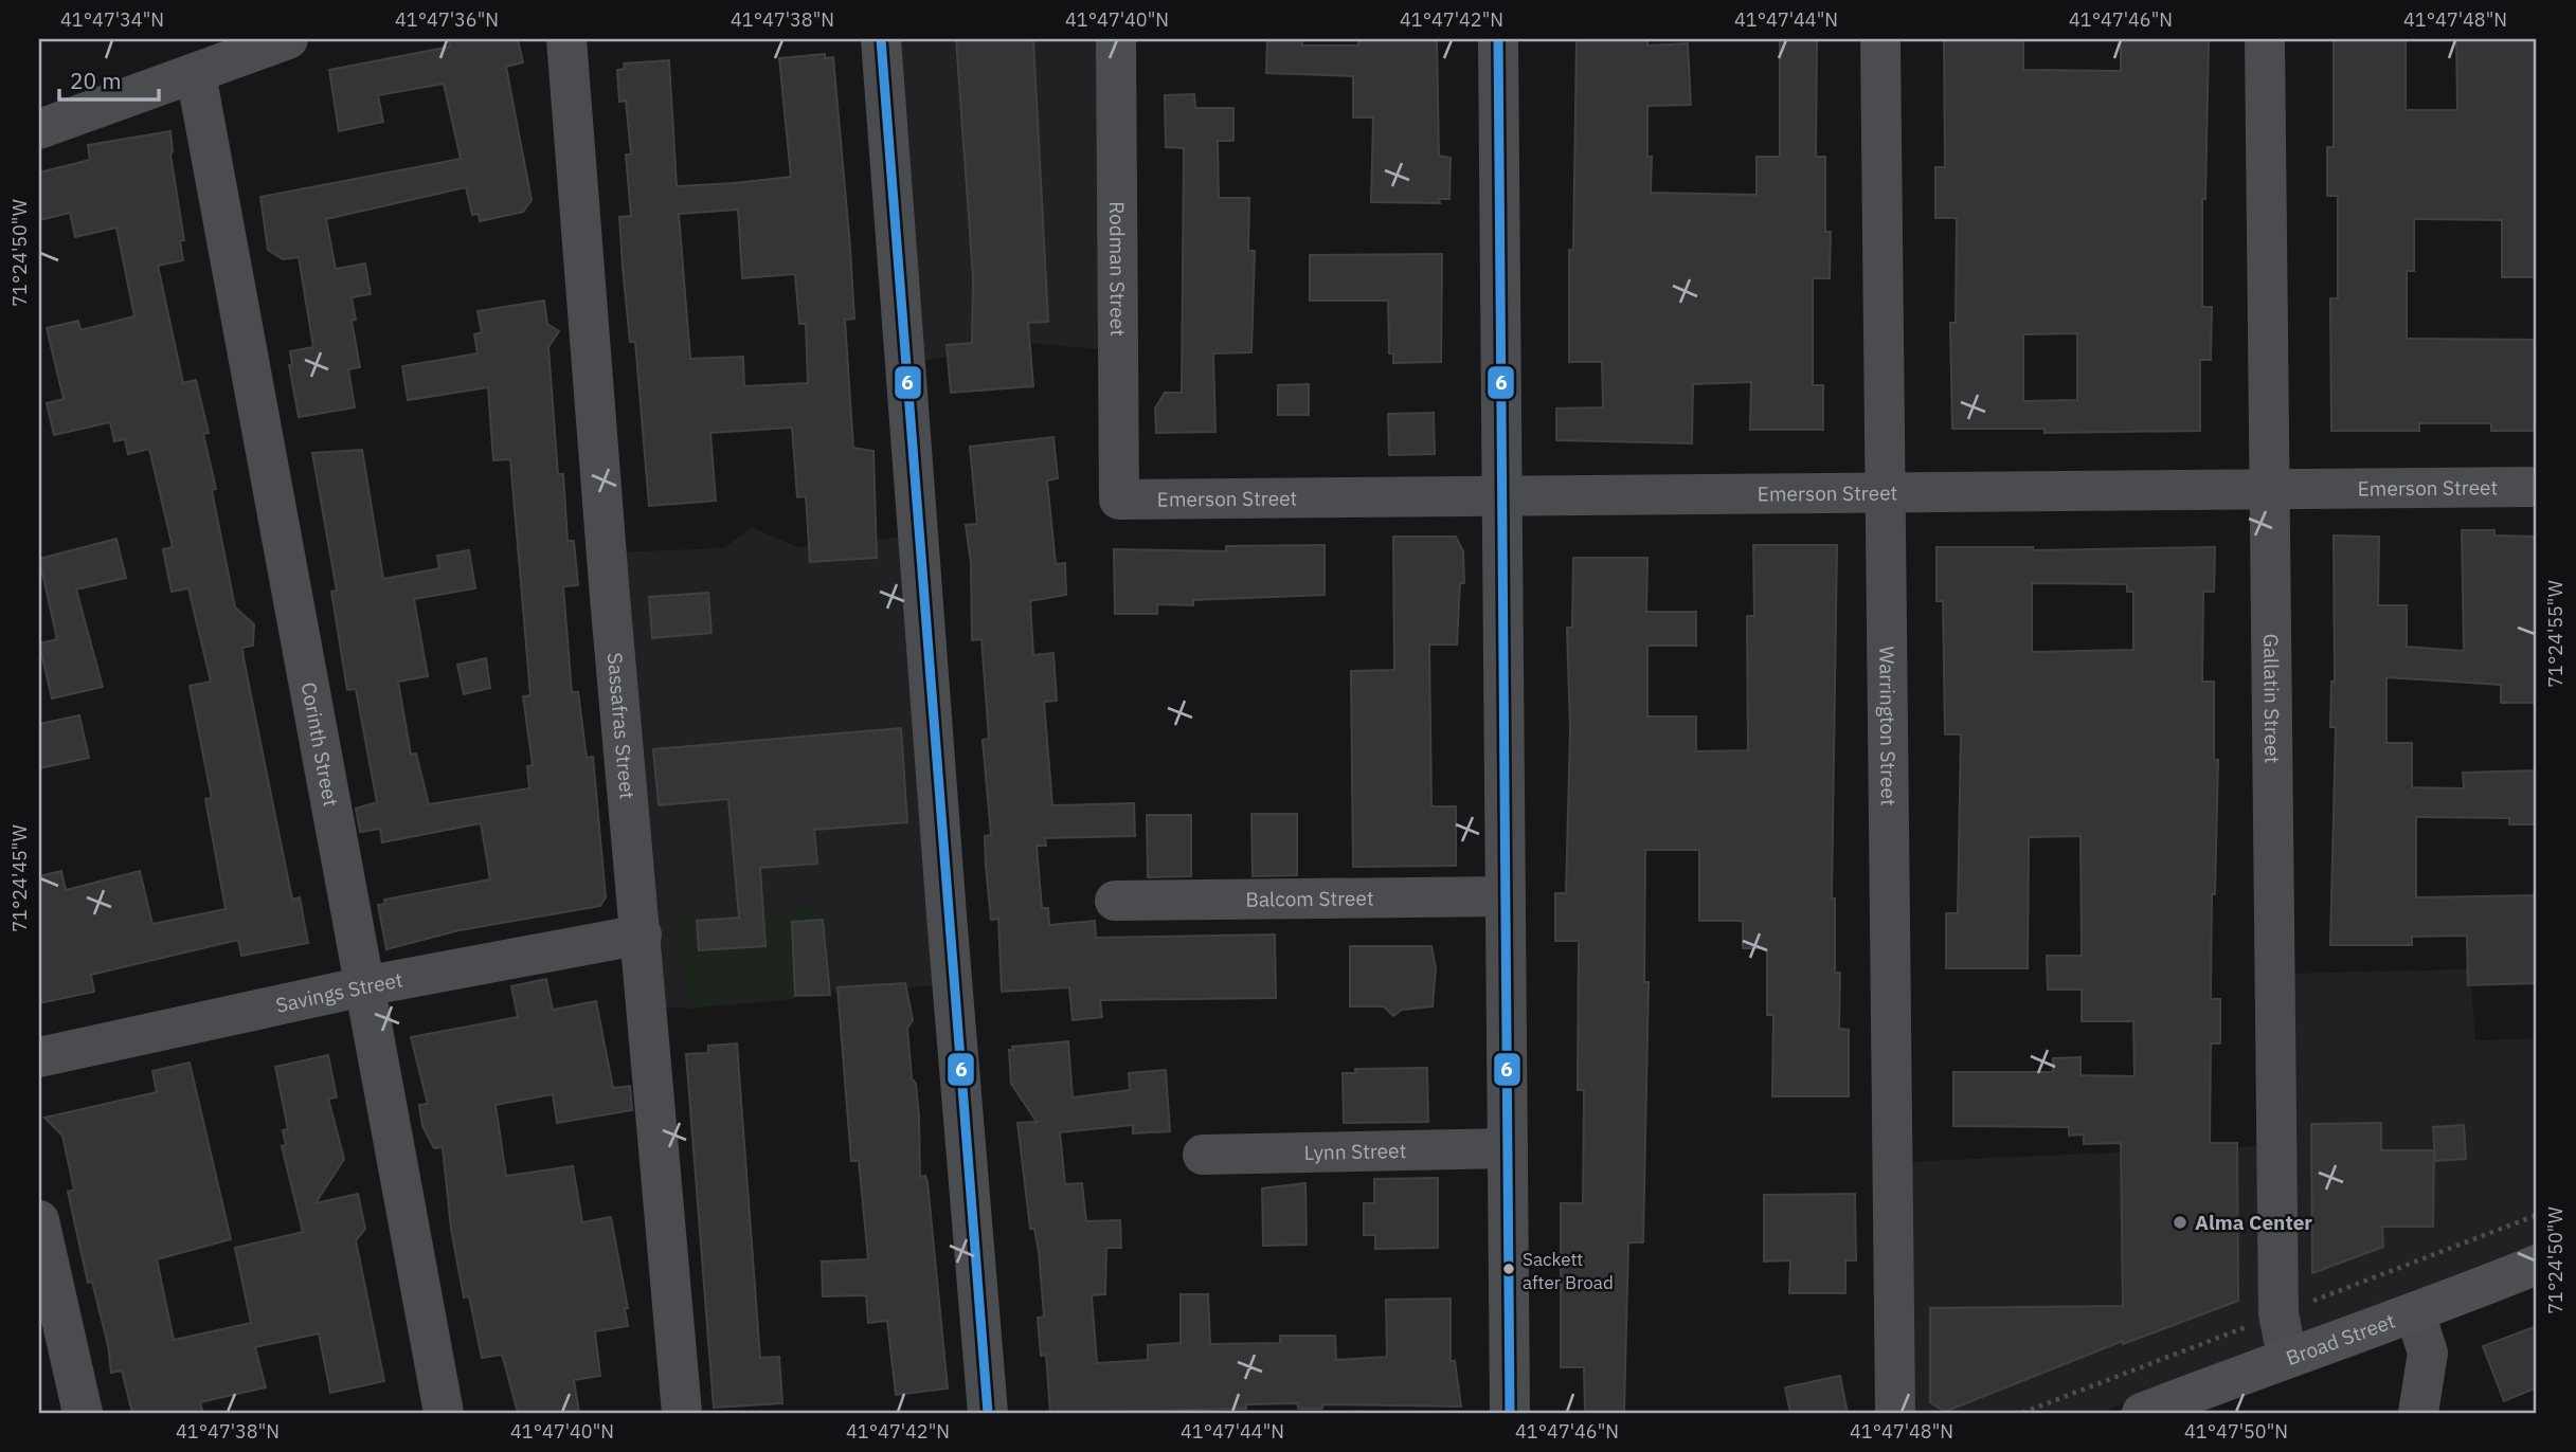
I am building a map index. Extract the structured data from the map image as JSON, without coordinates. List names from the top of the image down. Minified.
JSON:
{"streets":{"main road":["Broad Street"],"street":["Rodman Street","Emerson Street","Gallatin Street","Sassafras Street","Warrington Street","Corinth Street","Balcom Street","Savings Street","Lynn Street"]},"crossings":[["Rodman Street","Emerson Street"],["Emerson Street","Gallatin Street"],["Emerson Street","Warrington Street"],["Gallatin Street","Broad Street"],["Sassafras Street","Savings Street"],["Corinth Street","Savings Street"]],"places":["Alma Center","Sackett after Broad"],"lines":["transit line 6"],"scale_bar":"20 m","coordinates":["41°47'34\"N","41°47'36\"N","41°47'38\"N","41°47'40\"N","41°47'42\"N","41°47'44\"N","41°47'46\"N","41°47'48\"N","71°24'50\"W","71°24'55\"W","71°24'45\"W","41°47'50\"N"]}
